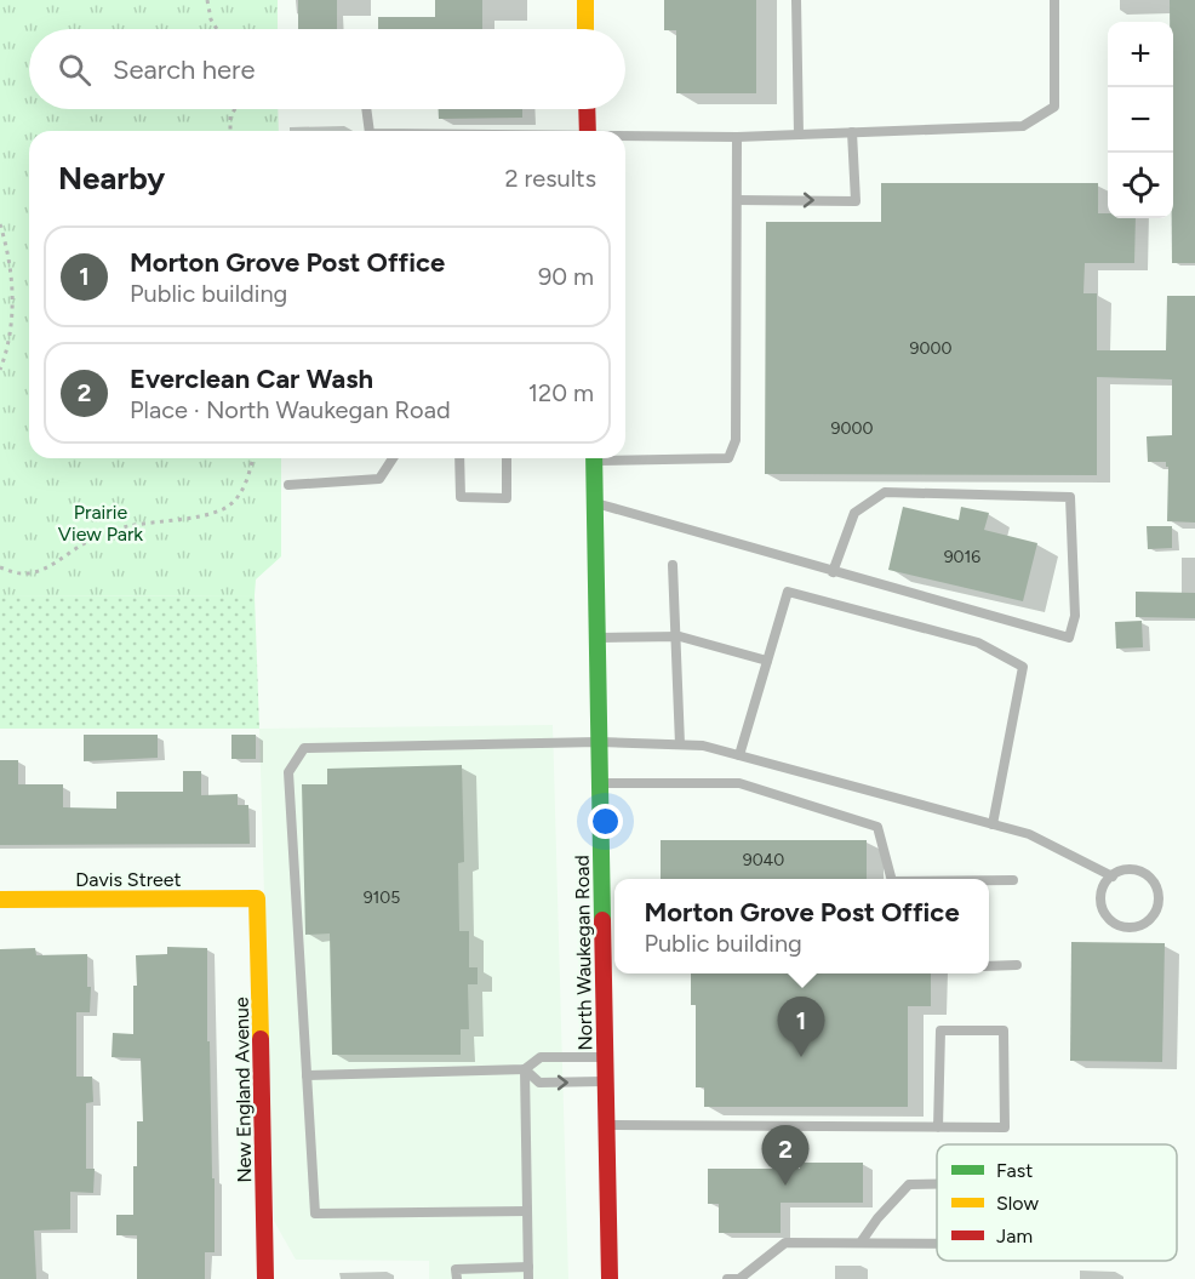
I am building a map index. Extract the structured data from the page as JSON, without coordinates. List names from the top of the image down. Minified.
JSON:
{"streets":{"main road":["Davis Street","North Waukegan Road","New England Avenue"]},"crossings":[["Davis Street","New England Avenue"]],"parks":["Prairie View Park"],"house_numbers":["9000","9000","9016","9040","9105"],"legend":["Fast","Slow","Jam"],"page":{"map_buttons":["+","−"],"search":"Search here","heading":["Nearby","2 results"],"list":[{"mark":"1","name":"Morton Grove Post Office","note":"Public building","value":"90 m"},{"mark":"2","name":"Everclean Car Wash","note":"Place · North Waukegan Road","value":"120 m"}],"popup":["Morton Grove Post Office","Public building"],"pins":["1","2"]}}
